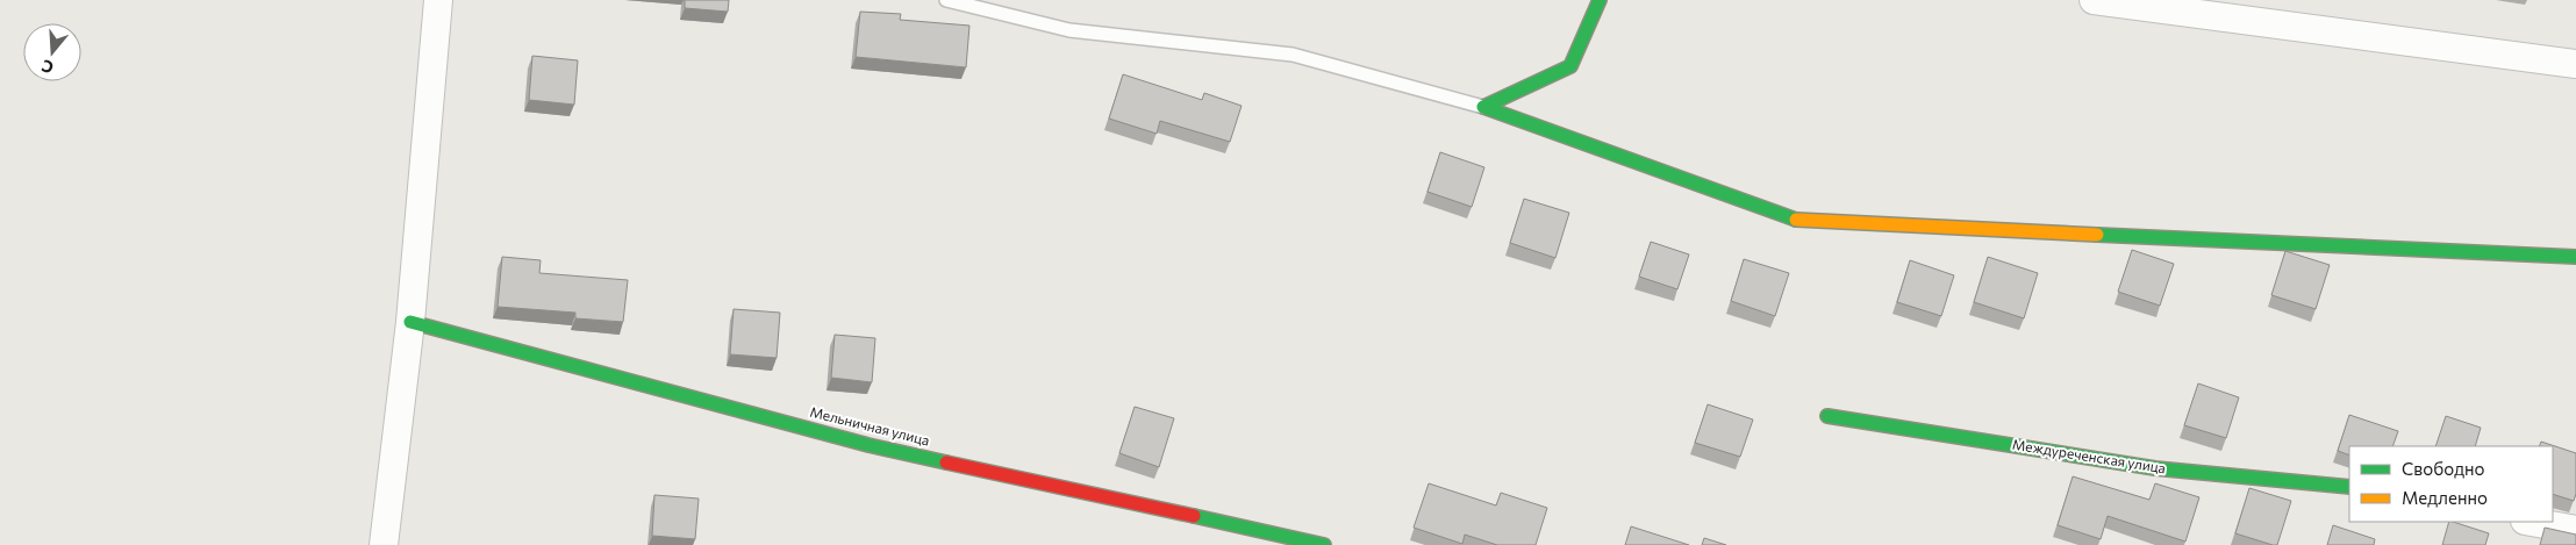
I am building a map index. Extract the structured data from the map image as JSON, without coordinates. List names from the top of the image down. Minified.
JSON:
{"streets":{"street":["Мельничная улица","Междуреченская улица"]},"legend":["Свободно","Медленно"],"north":"bottom"}
